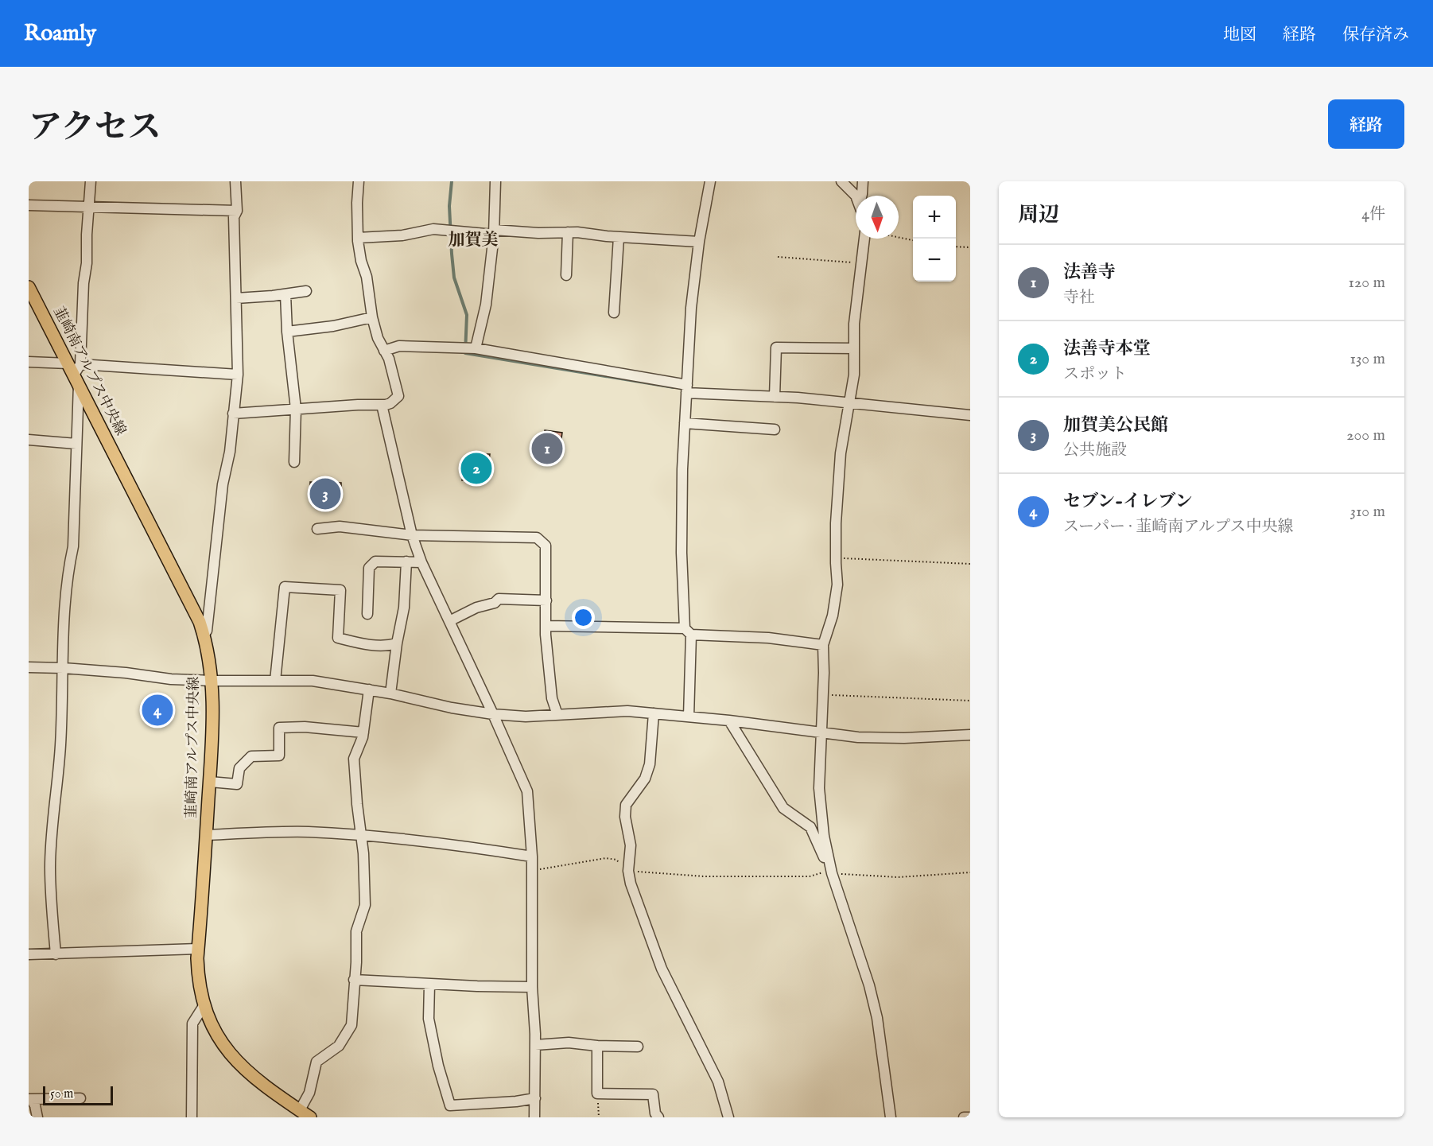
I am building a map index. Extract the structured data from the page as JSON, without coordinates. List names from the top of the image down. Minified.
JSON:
{"streets":{"main road":["韮崎南アルプス中央線"]},"districts":["加賀美"],"scale_bar":"50 m","north":"bottom","page":{"header":"Roamly","nav":["地図","経路","保存済み"],"title":"アクセス","buttons":"経路","heading":["周辺","4件"],"map_buttons":["+","−"],"list":[{"mark":"1","name":"法善寺","note":"寺社","value":"120 m"},{"mark":"2","name":"法善寺本堂","note":"スポット","value":"130 m"},{"mark":"3","name":"加賀美公民館","note":"公共施設","value":"200 m"},{"mark":"4","name":"セブン-イレブン","note":"スーパー · 韮崎南アルプス中央線","value":"310 m"}],"pins":["1","2","3","4"],"scale":"50 m"}}
